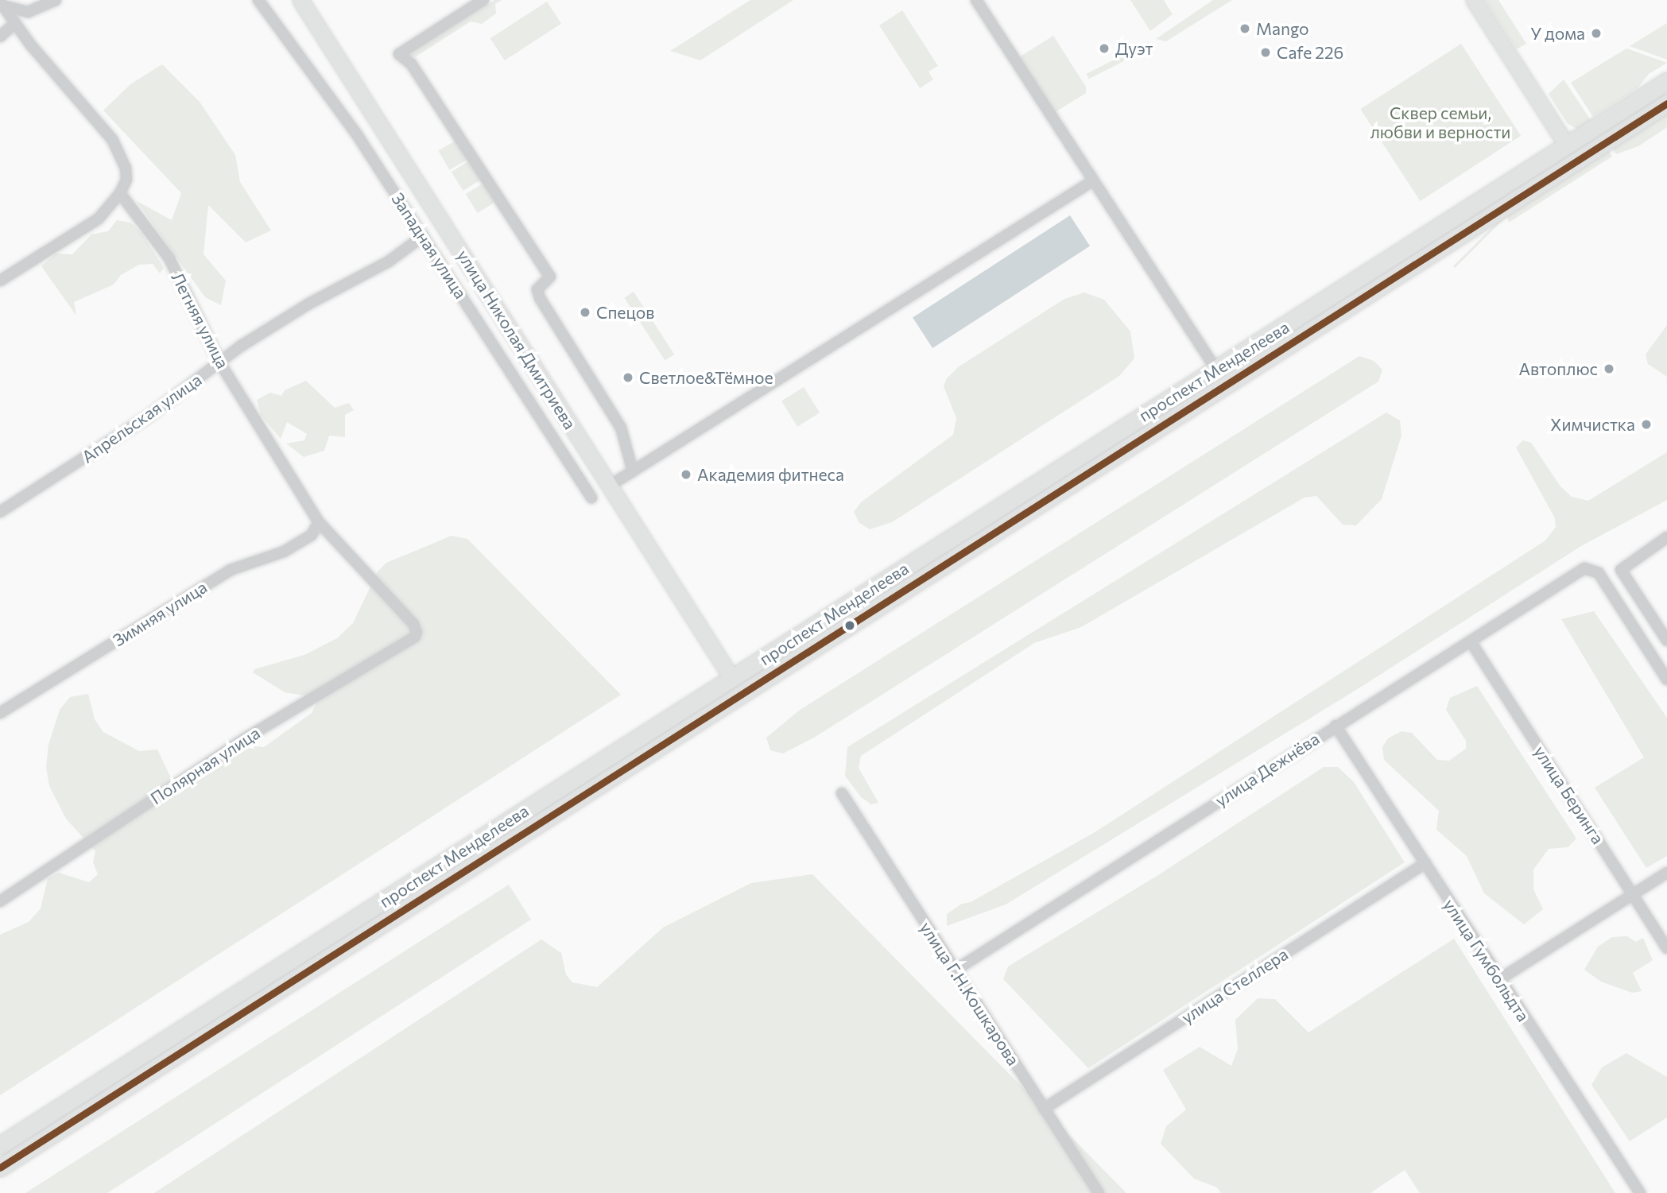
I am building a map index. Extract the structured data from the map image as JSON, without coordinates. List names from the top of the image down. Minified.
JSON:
{"streets":{"main road":["улица Николая Дмитриева","проспект Менделеева"],"street":["Западная улица","Летняя улица","Апрельская улица","Зимняя улица","Полярная улица","улица Дежнёва","улица Беринга","улица Гумбольдта","улица Стеллера","улица Г.Н.Кошкарова"]},"crossings":[["Западная улица","Апрельская улица"],["Летняя улица","Апрельская улица"],["Летняя улица","Зимняя улица"],["Летняя улица","Полярная улица"],["улица Николая Дмитриева","проспект Менделеева"],["улица Дежнёва","улица Беринга"],["улица Дежнёва","улица Гумбольдта"],["улица Дежнёва","улица Г.Н.Кошкарова"],["улица Гумбольдта","улица Стеллера"],["улица Стеллера","улица Г.Н.Кошкарова"]],"parks":["Сквер семьи, любви и верности"],"places":["Mango","У дома","Дуэт","Cafe 226","Спецов","Автоплюс","Светлое&Тёмное","Химчистка","Академия фитнеса"]}
